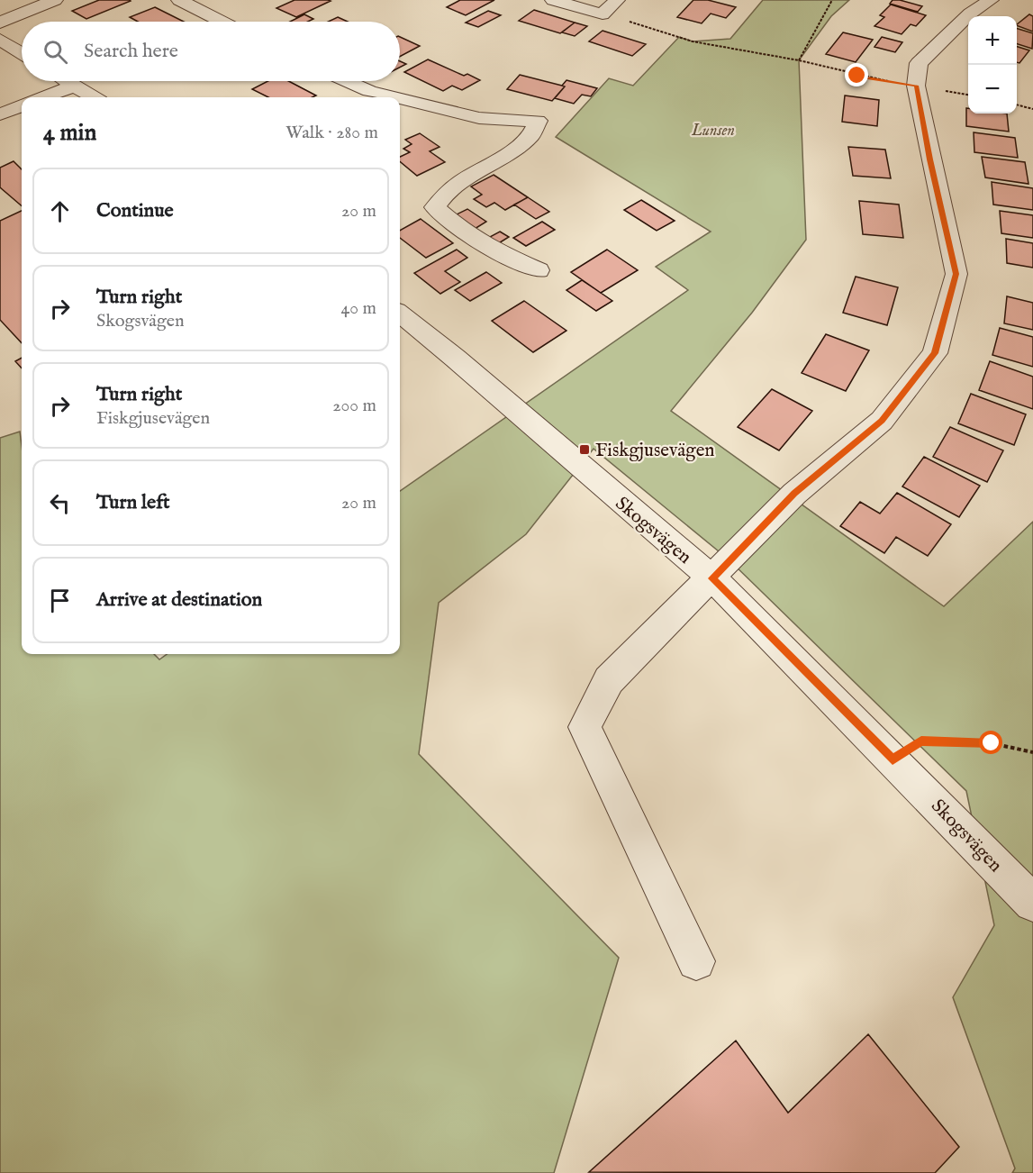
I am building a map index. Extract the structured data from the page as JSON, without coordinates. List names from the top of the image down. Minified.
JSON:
{"streets":{"street":["Skogsvägen"]},"parks":["Lunsen"],"places":{"transit":["Fiskgjusevägen"]},"page":{"map_buttons":["+","−"],"search":"Search here","heading":["4 min","Walk · 280 m"],"list":[["Continue","20 m"],["Turn right","Skogsvägen","40 m"],["Turn right","Fiskgjusevägen","200 m"],["Turn left","20 m"],"Arrive at destination"]}}
